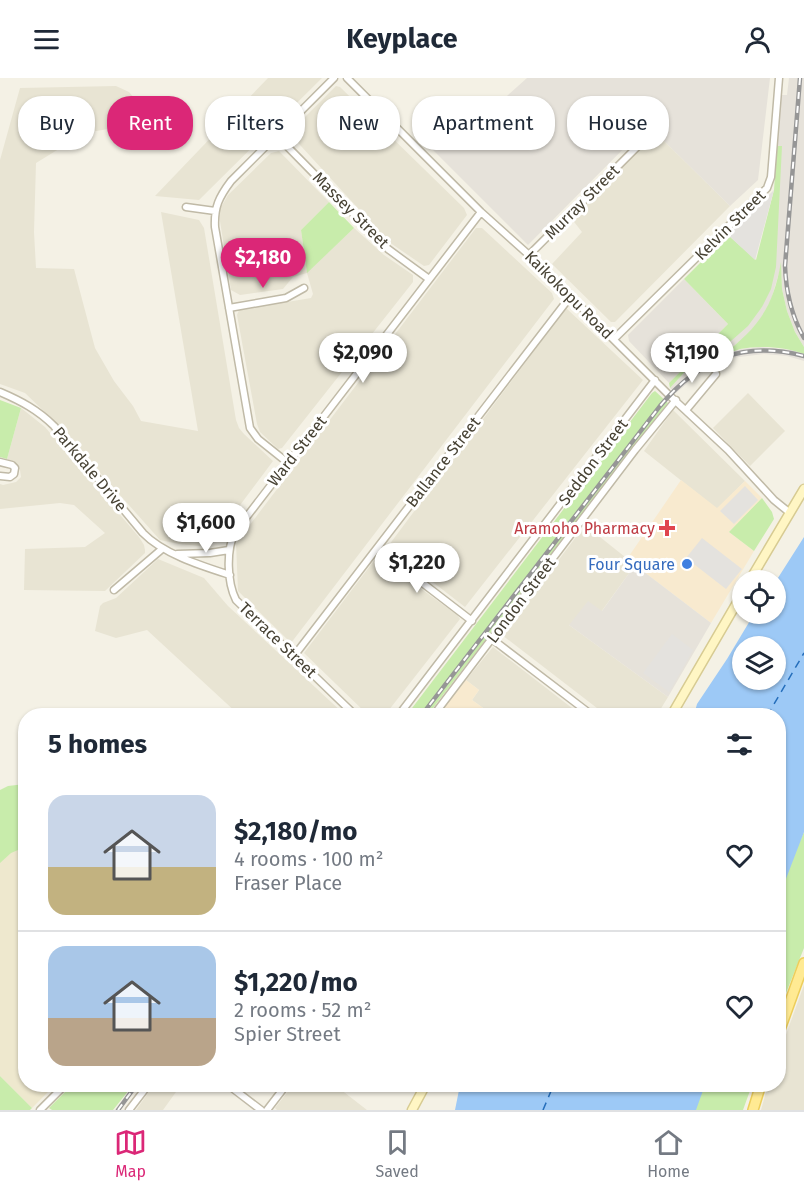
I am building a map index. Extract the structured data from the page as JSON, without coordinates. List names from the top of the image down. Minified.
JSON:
{"streets":{"street":["Murray Street","Massey Street","Kelvin Street","Kaikokopu Road","Ward Street","Ballance Street","Seddon Street","Parkdale Drive","London Street","Terrace Street"]},"crossings":[["Murray Street","Kaikokopu Road"],["Massey Street","Ward Street"],["Kelvin Street","Kaikokopu Road"],["Kaikokopu Road","Ward Street"],["Kaikokopu Road","Ballance Street"],["Kaikokopu Road","Seddon Street"],["Kaikokopu Road","London Street"],["Ward Street","Parkdale Drive"],["Ward Street","Terrace Street"],["Ballance Street","Terrace Street"],["Parkdale Drive","Terrace Street"]],"places":{"health":["Aramoho Pharmacy"],"other":["Four Square"]},"page":{"header":"Keyplace","chip":["Buy","Rent","Filters","New","Apartment","House"],"price":["$2,180","$2,090","$1,190","$1,600","$1,220"],"heading":"5 homes","list":[{"name":"$2,180/mo","note":"4 rooms · 100 m² · Fraser Place"},{"name":"$1,220/mo","note":"2 rooms · 52 m² · Spier Street"}],"tabs":["Map","Saved","Home"]}}
